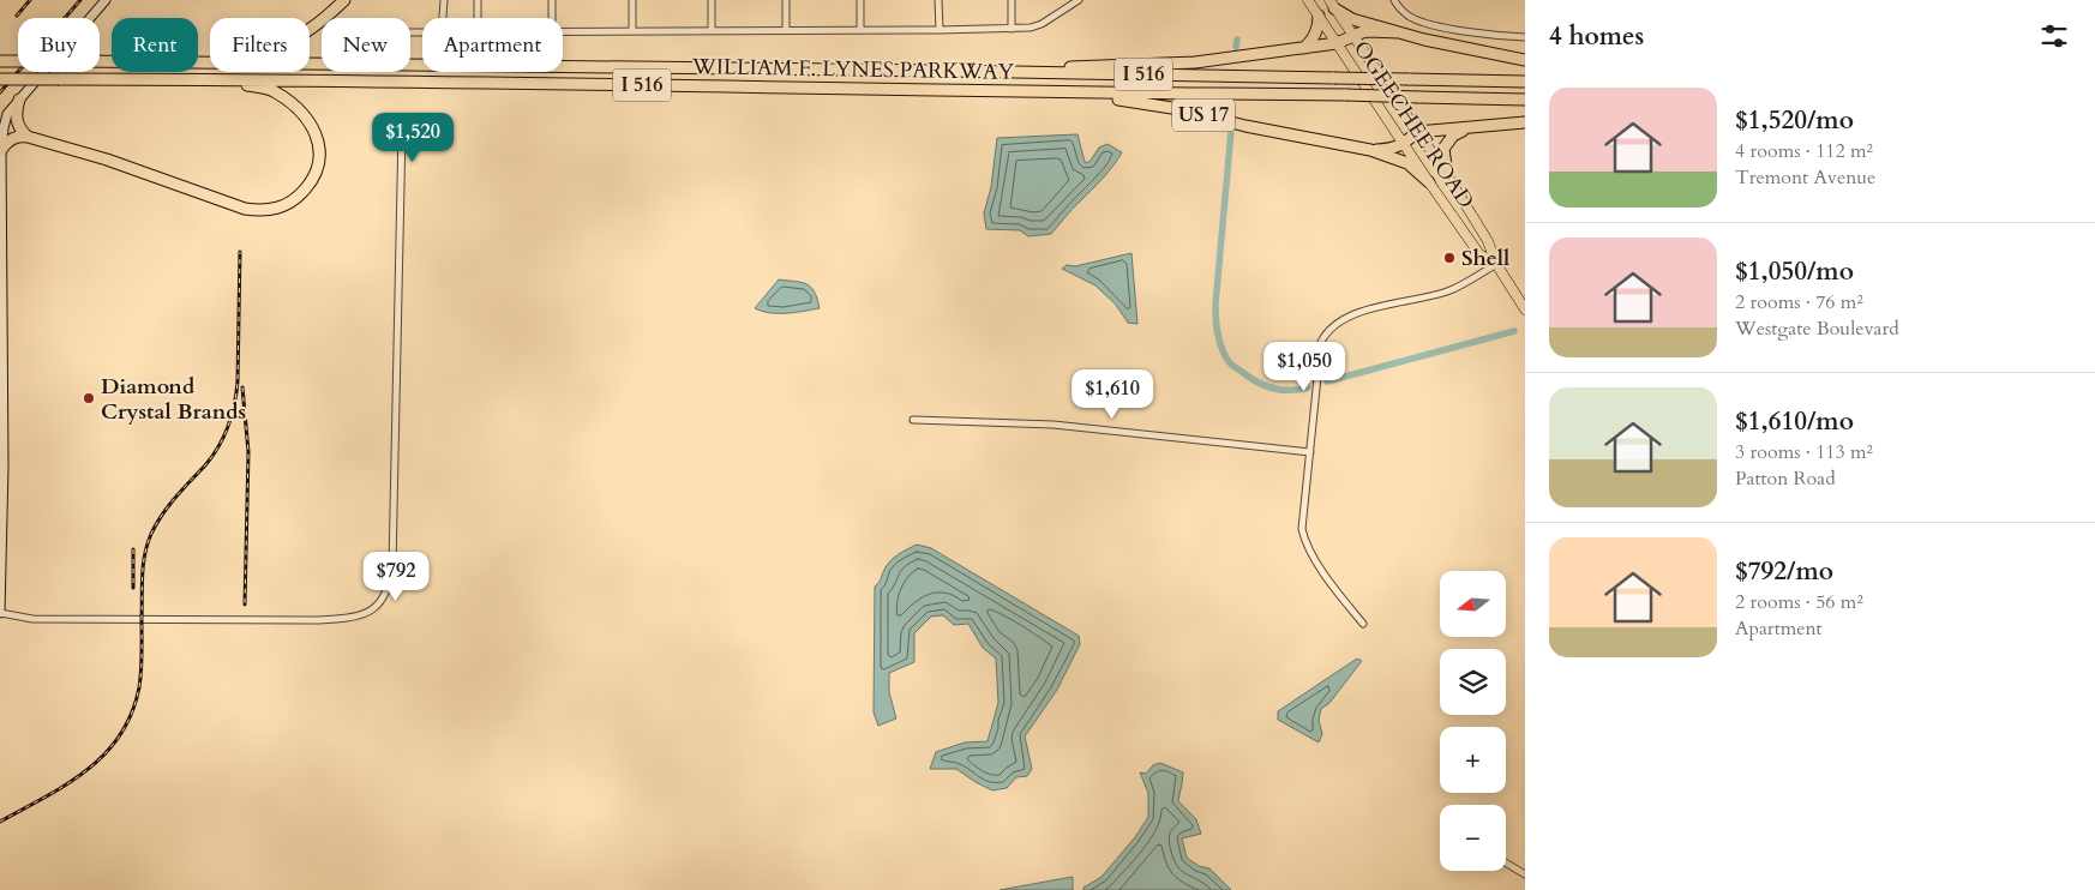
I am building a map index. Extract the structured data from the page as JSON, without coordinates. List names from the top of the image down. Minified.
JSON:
{"streets":{"highway":["WILLIAM F. LYNES PARKWAY","I 516","US 17"],"main road":["OGEECHEE ROAD"]},"crossings":[["WILLIAM F. LYNES PARKWAY","US 17"],["US 17","OGEECHEE ROAD"]],"places":["Shell","Diamond Crystal Brands"],"north":"left","page":{"heading":"4 homes","chip":["Buy","Rent","Filters","New","Apartment"],"list":[{"name":"$1,520/mo","note":"4 rooms · 112 m² · Tremont Avenue"},{"name":"$1,050/mo","note":"2 rooms · 76 m² · Westgate Boulevard"},{"name":"$1,610/mo","note":"3 rooms · 113 m² · Patton Road"},{"name":"$792/mo","note":"2 rooms · 56 m² · Apartment"}],"price":["$1,520","$1,050","$1,610","$792"],"map_buttons":["+","−"]}}
